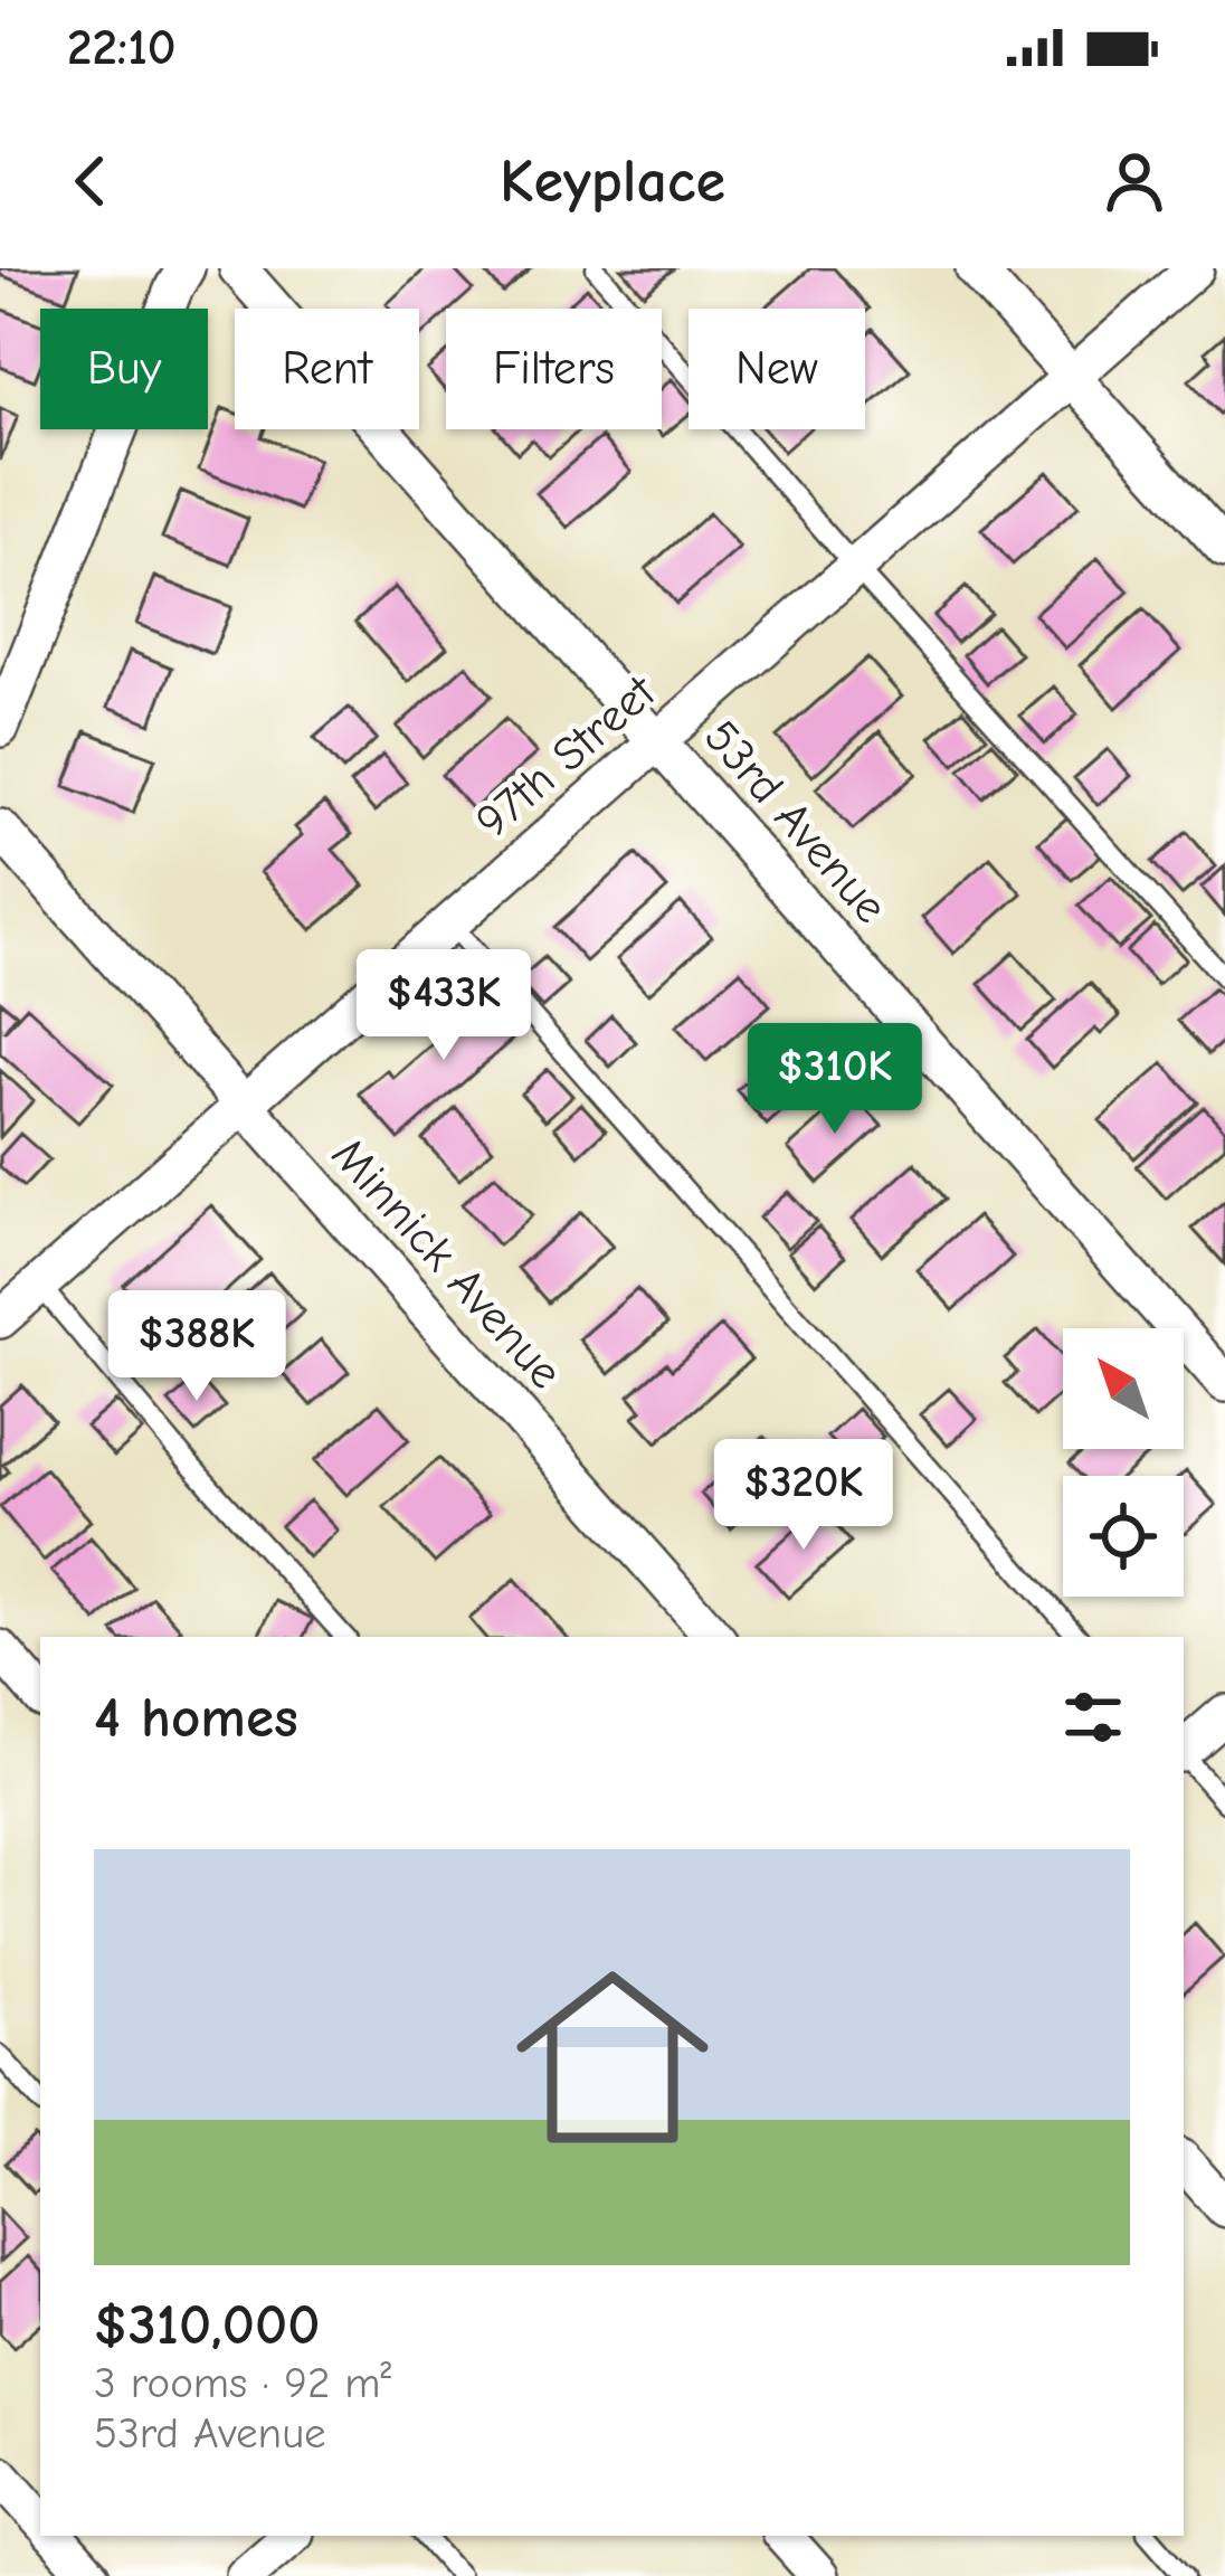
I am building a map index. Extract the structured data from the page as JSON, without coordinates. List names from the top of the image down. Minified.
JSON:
{"streets":{"street":["97th Street","53rd Avenue","Minnick Avenue"]},"crossings":[["97th Street","53rd Avenue"],["97th Street","Minnick Avenue"]],"north":"top left","page":{"status":"22:10","header":"Keyplace","chip":["Buy","Rent","Filters","New"],"price":["$433K","$310K","$388K","$320K"],"heading":"4 homes","list":[{"name":"$310,000","note":"3 rooms · 92 m² · 53rd Avenue"}]}}
